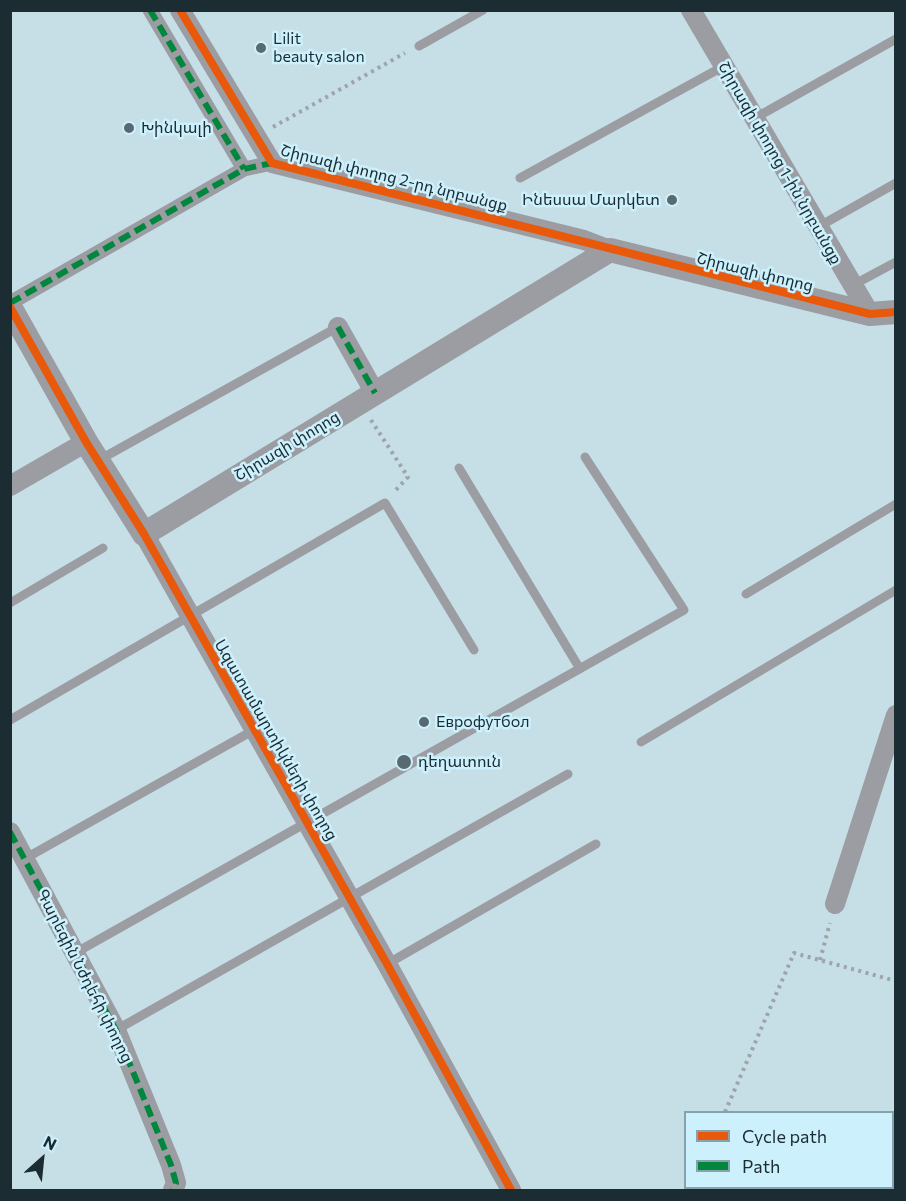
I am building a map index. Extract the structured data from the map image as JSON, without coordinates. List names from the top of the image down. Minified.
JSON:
{"streets":{"street":["Շիրազի փողոց 1-ին նրբանցք","Շիրազի փողոց 2-րդ նրբանցք","Շիրազի փողոց","Ազատամարտիկների փողոց","Գարեգին Նժդեհի փողոց"]},"crossings":[["Շիրազի փողոց 1-ին նրբանցք","Շիրազի փողոց"],["Շիրազի փողոց 2-րդ նրբանցք","Շիրազի փողոց"],["Շիրազի փողոց","Ազատամարտիկների փողոց"]],"places":["Lilit beauty salon","Խինկալի","Ինեսսա Մարկետ","Еврофутбол","դեղատուն"],"legend":["Cycle path","Path"],"north":"top right"}
